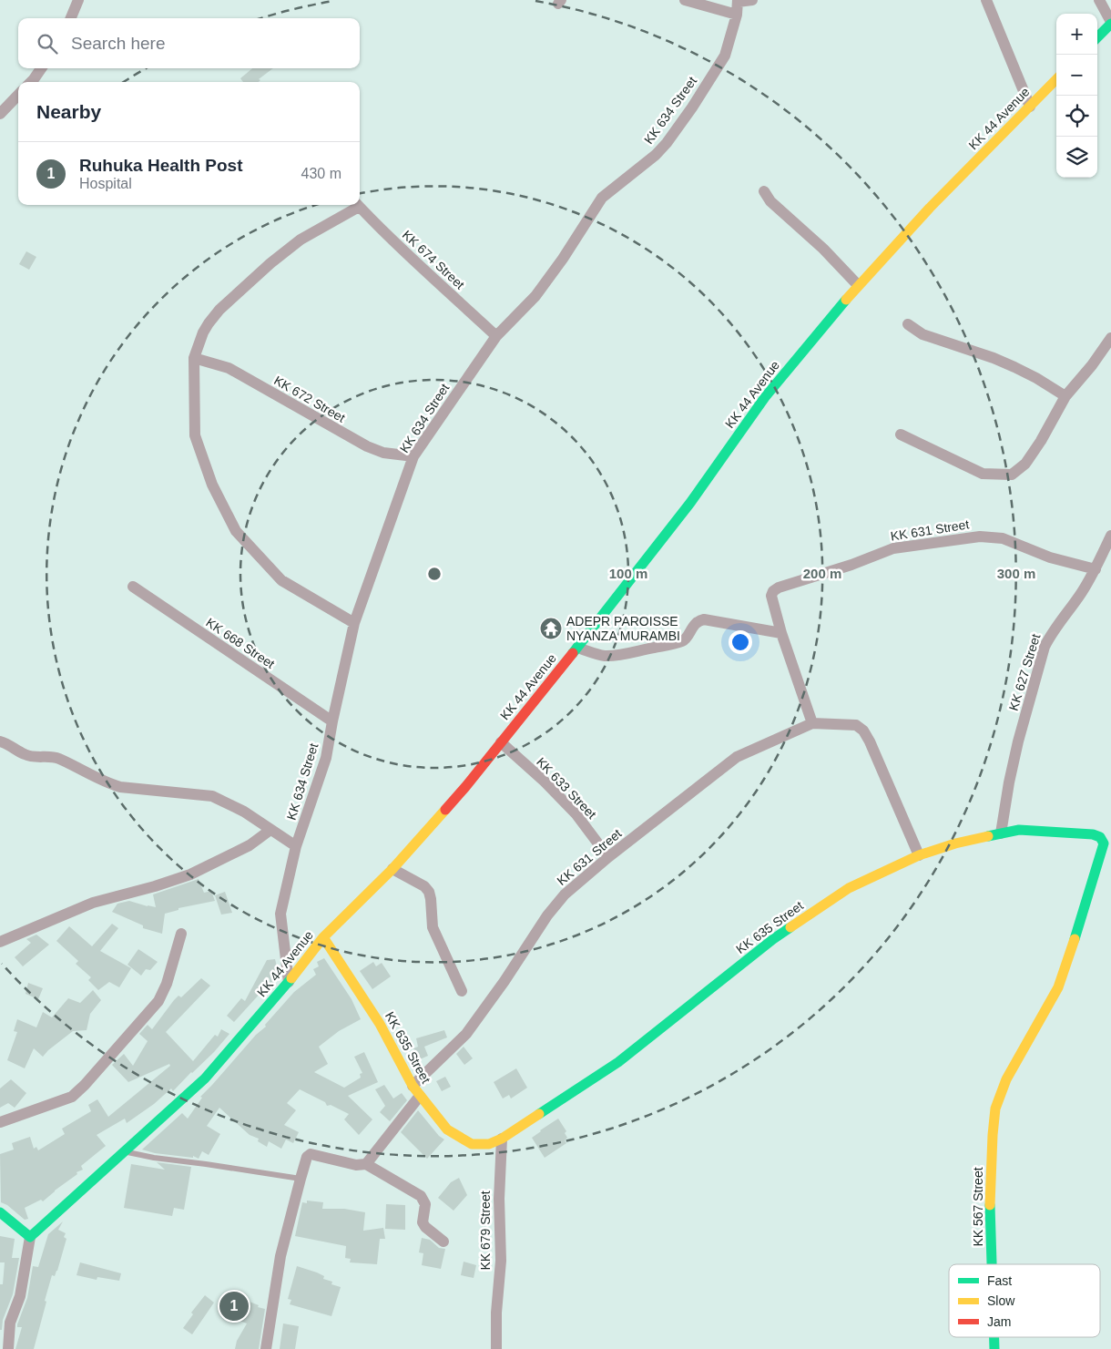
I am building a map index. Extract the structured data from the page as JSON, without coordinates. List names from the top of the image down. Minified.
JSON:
{"streets":{"main road":["KK 44 Avenue","KK 635 Street","KK 567 Street"],"street":["KK 634 Street","KK 674 Street","KK 672 Street","KK 631 Street","KK 668 Street","KK 627 Street","KK 633 Street","KK 679 Street"]},"crossings":[["KK 634 Street","KK 44 Avenue"],["KK 634 Street","KK 674 Street"],["KK 634 Street","KK 672 Street"],["KK 634 Street","KK 668 Street"],["KK 44 Avenue","KK 633 Street"],["KK 44 Avenue","KK 635 Street"],["KK 631 Street","KK 627 Street"],["KK 631 Street","KK 633 Street"],["KK 631 Street","KK 635 Street"],["KK 627 Street","KK 635 Street"],["KK 635 Street","KK 567 Street"],["KK 635 Street","KK 679 Street"]],"places":{"temple":["ADEPR PAROISSE NYANZA MURAMBI"]},"legend":["Fast","Slow","Jam"],"page":{"map_buttons":["+","−"],"search":"Search here","heading":"Nearby","list":[{"mark":"1","name":"Ruhuka Health Post","note":"Hospital","value":"430 m"}],"pins":"1"},"rings":["100 m","200 m","300 m"]}
